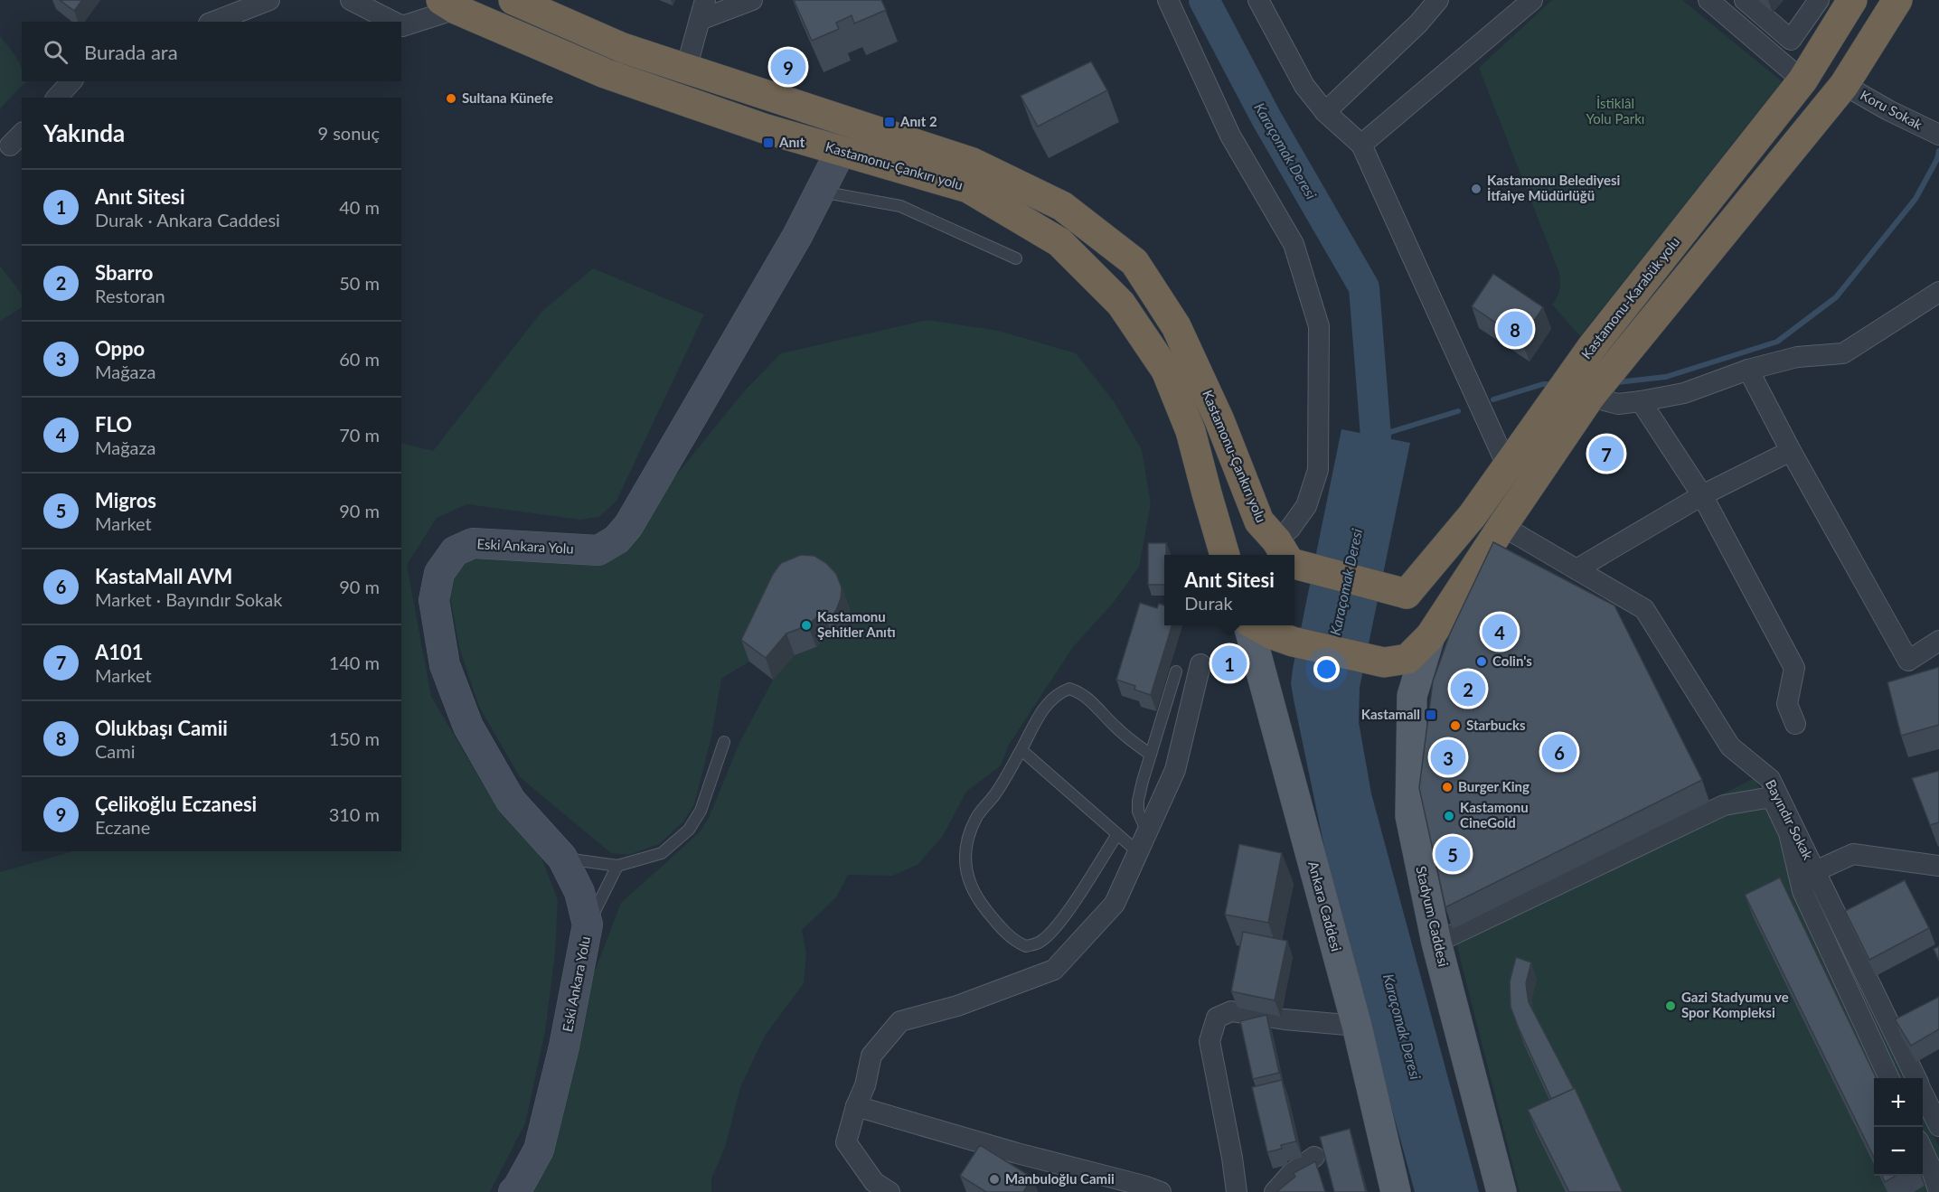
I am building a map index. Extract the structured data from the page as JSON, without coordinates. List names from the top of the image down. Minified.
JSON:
{"streets":{"highway":["Kastamonu-Çankırı yolu","Kastamonu-Karabük yolu"],"main road":["Ankara Caddesi","Stadyum Caddesi"],"street":["Koru Sokak","Eski Ankara Yolu","Bayındır Sokak"]},"crossings":[["Kastamonu-Çankırı yolu","Eski Ankara Yolu"]],"water":["Karaçomak Deresi"],"parks":["İstiklâl Yolu Parkı"],"places":{"other":["Sultana Künefe","Kastamonu Belediyesi İtfaiye Müdürlüğü","Kastamonu Şehitler Anıtı","Colin's","Starbucks","Burger King","Kastamonu CineGold","Gazi Stadyumu ve Spor Kompleksi","Manbuloğlu Camii"],"transit":["Anıt 2","Anıt","Kastamall"]},"page":{"search":"Burada ara","pins":["9","8","7","4","1","2","6","3","5"],"heading":["Yakında","9 sonuç"],"list":[{"mark":"1","name":"Anıt Sitesi","note":"Durak · Ankara Caddesi","value":"40 m"},{"mark":"2","name":"Sbarro","note":"Restoran","value":"50 m"},{"mark":"3","name":"Oppo","note":"Mağaza","value":"60 m"},{"mark":"4","name":"FLO","note":"Mağaza","value":"70 m"},{"mark":"5","name":"Migros","note":"Market","value":"90 m"},{"mark":"6","name":"KastaMall AVM","note":"Market · Bayındır Sokak","value":"90 m"},{"mark":"7","name":"A101","note":"Market","value":"140 m"},{"mark":"8","name":"Olukbaşı Camii","note":"Cami","value":"150 m"},{"mark":"9","name":"Çelikoğlu Eczanesi","note":"Eczane","value":"310 m"}],"popup":["Anıt Sitesi","Durak"],"map_buttons":["+","−"]}}
